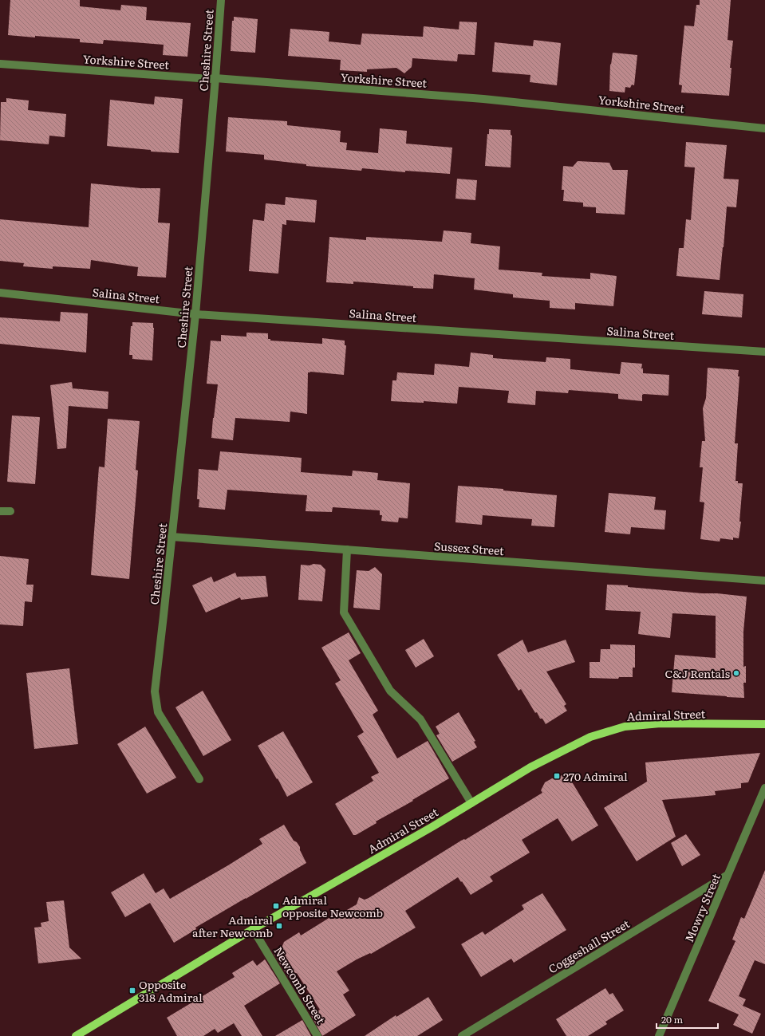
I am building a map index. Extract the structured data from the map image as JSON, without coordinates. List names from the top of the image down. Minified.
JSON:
{"streets":{"main road":["Admiral Street"],"street":["Cheshire Street","Yorkshire Street","Salina Street","Sussex Street","Mowry Street","Coggeshall Street","Newcomb Street"]},"crossings":[["Cheshire Street","Yorkshire Street"],["Cheshire Street","Salina Street"],["Cheshire Street","Sussex Street"],["Admiral Street","Newcomb Street"],["Mowry Street","Coggeshall Street"]],"places":{"other":["C&J Rentals"],"transit":["270 Admiral","Admiral opposite Newcomb","Admiral after Newcomb","Opposite 318 Admiral"]},"scale_bar":"20 m"}
